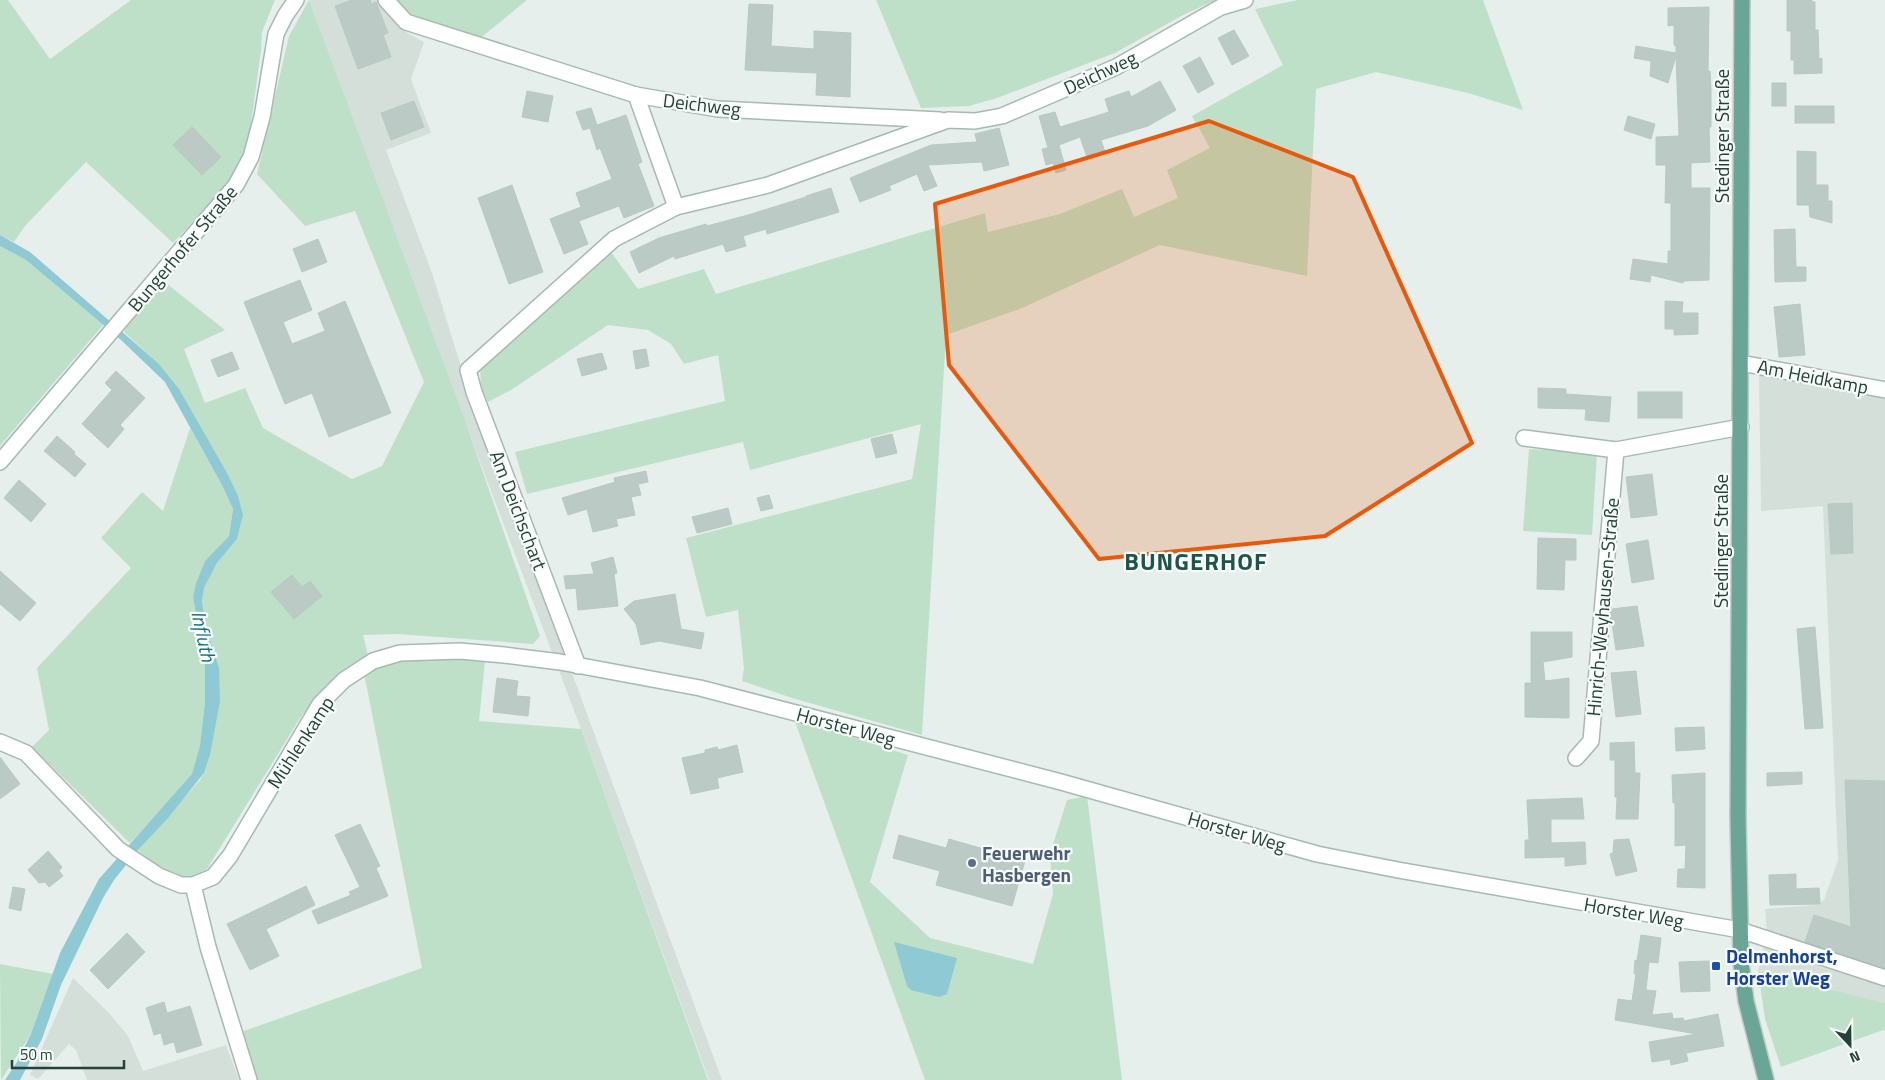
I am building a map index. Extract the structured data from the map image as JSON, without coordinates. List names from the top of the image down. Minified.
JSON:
{"streets":{"main road":["Stedinger Straße"],"street":["Deichweg","Bungerhofer Straße","Am Heidkamp","Am Deichschart","Hinrich-Weyhausen-Straße","Horster Weg","Mühlenkamp"]},"crossings":[["Deichweg","Am Deichschart"],["Stedinger Straße","Am Heidkamp"],["Stedinger Straße","Horster Weg"],["Am Deichschart","Horster Weg"],["Am Deichschart","Mühlenkamp"],["Horster Weg","Mühlenkamp"]],"districts":["BUNGERHOF"],"water":["Influth"],"places":{"other":["Feuerwehr Hasbergen"],"transit":["Delmenhorst, Horster Weg"]},"scale_bar":"50 m","north":"bottom"}
